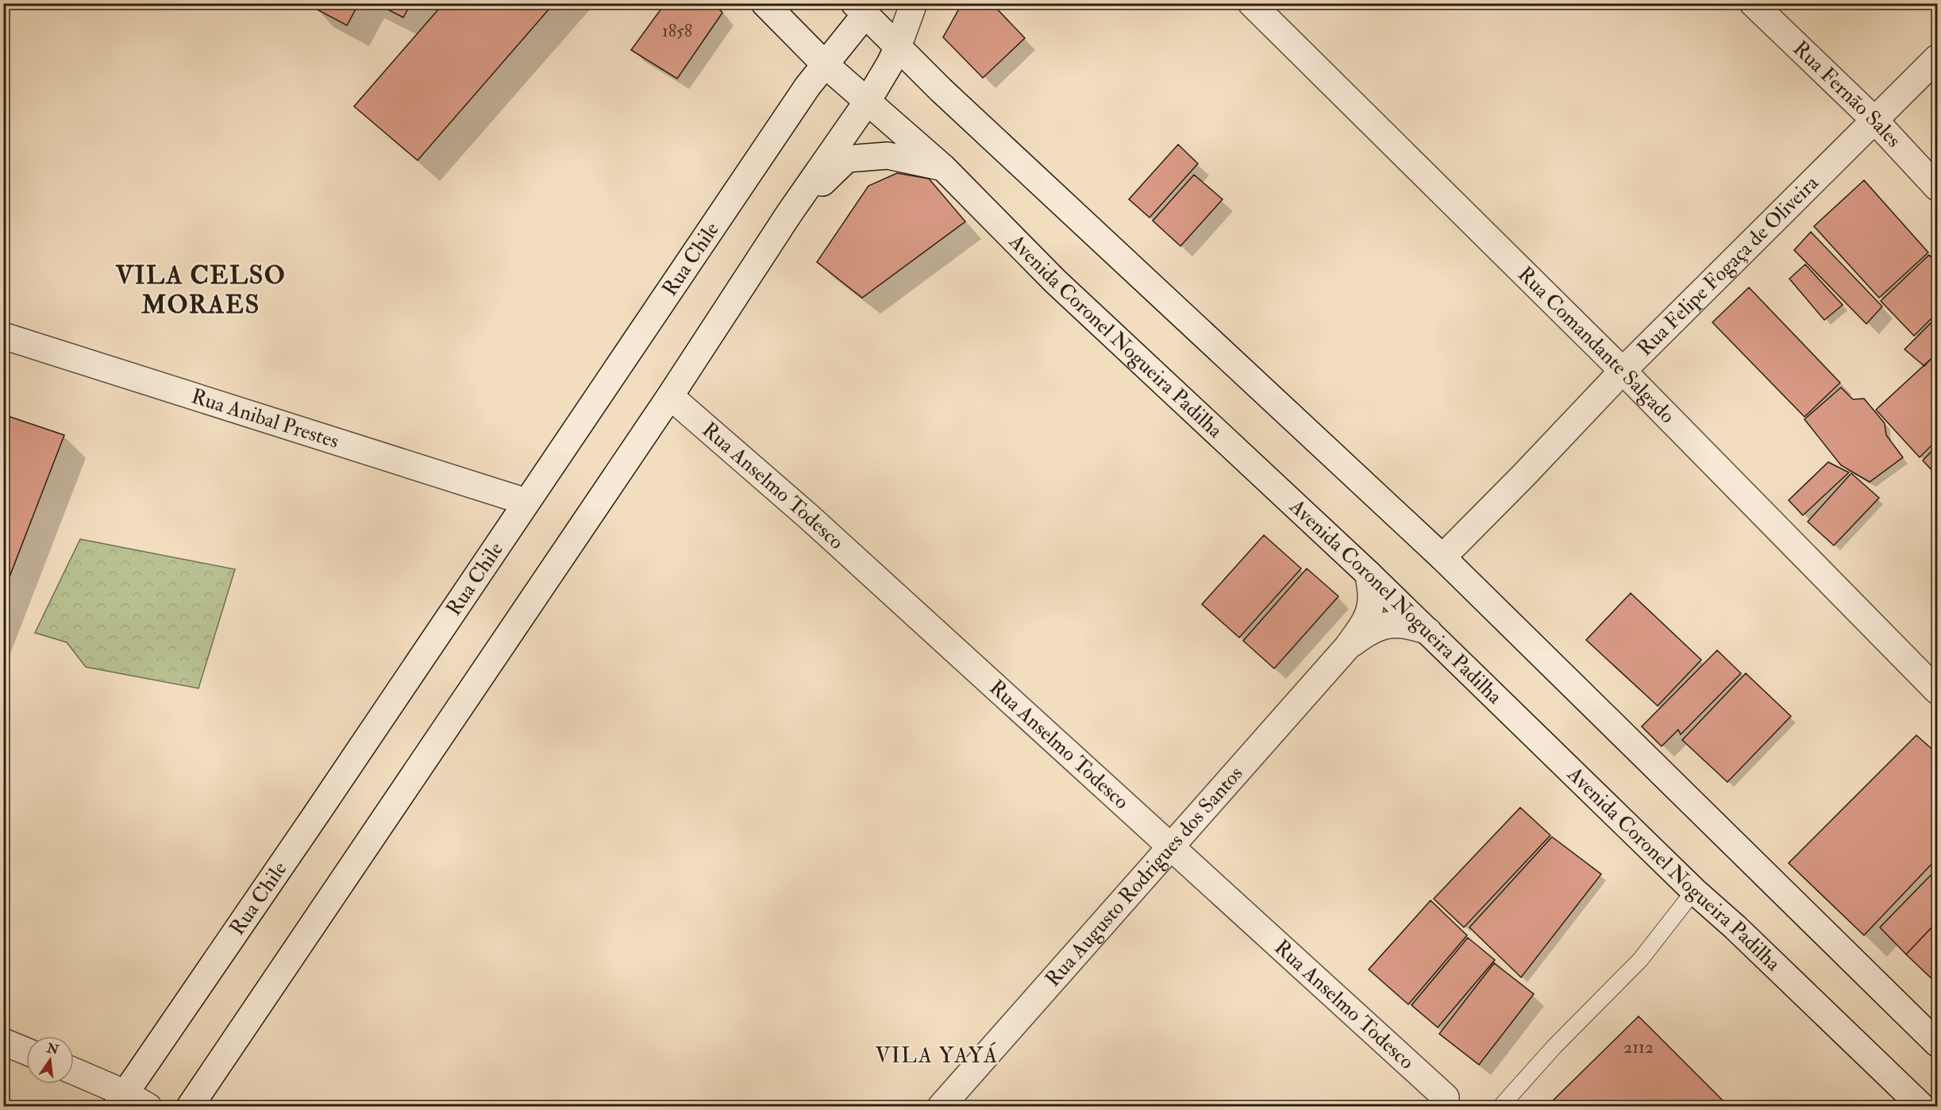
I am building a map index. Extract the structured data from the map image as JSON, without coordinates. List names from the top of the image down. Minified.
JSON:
{"streets":{"main road":["Rua Fernão Sales","Rua Chile","Rua Felipe Fogaça de Oliveira","Avenida Coronel Nogueira Padilha","Rua Comandante Salgado","Rua Anibal Prestes","Rua Anselmo Todesco","Rua Augusto Rodrigues dos Santos"]},"crossings":[["Rua Fernão Sales","Rua Felipe Fogaça de Oliveira"],["Rua Chile","Avenida Coronel Nogueira Padilha"],["Rua Chile","Rua Anibal Prestes"],["Rua Felipe Fogaça de Oliveira","Rua Comandante Salgado"],["Avenida Coronel Nogueira Padilha","Rua Augusto Rodrigues dos Santos"],["Rua Anselmo Todesco","Rua Augusto Rodrigues dos Santos"]],"districts":["VILA CELSO MORAES","VILA YAYÁ"],"house_numbers":["1858","2112"],"north":"top"}
